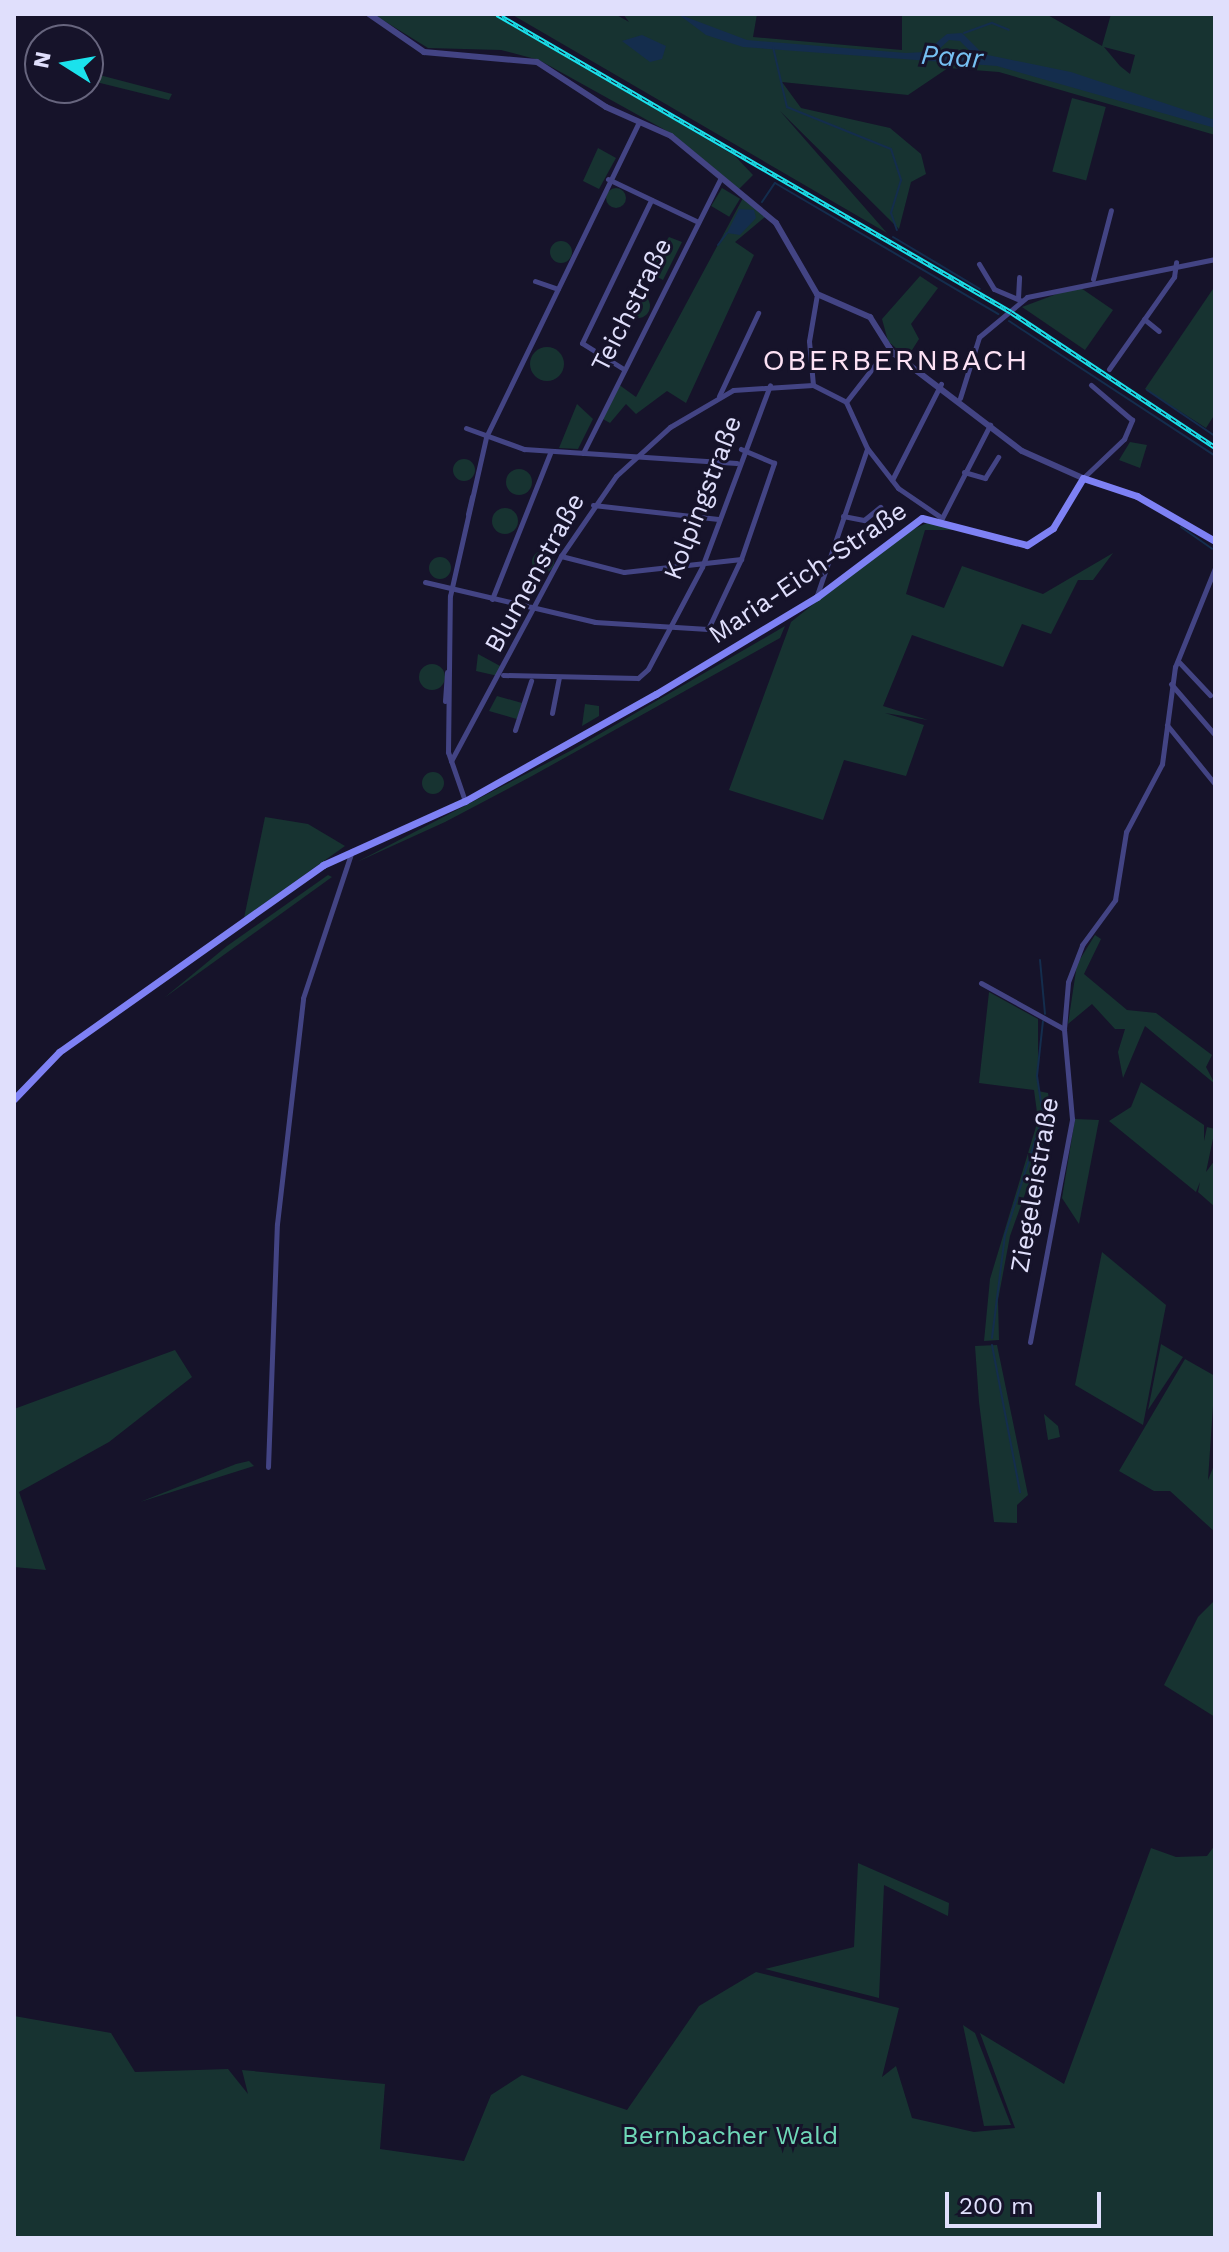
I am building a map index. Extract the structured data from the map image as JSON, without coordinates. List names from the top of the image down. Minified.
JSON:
{"streets":{"main road":["Maria-Eich-Straße"],"street":["Teichstraße","Kolpingstraße","Blumenstraße","Ziegeleistraße"]},"crossings":[["Kolpingstraße","Blumenstraße"]],"districts":["OBERBERNBACH"],"water":["Paar"],"parks":["Bernbacher Wald"],"scale_bar":"200 m","north":"left"}
